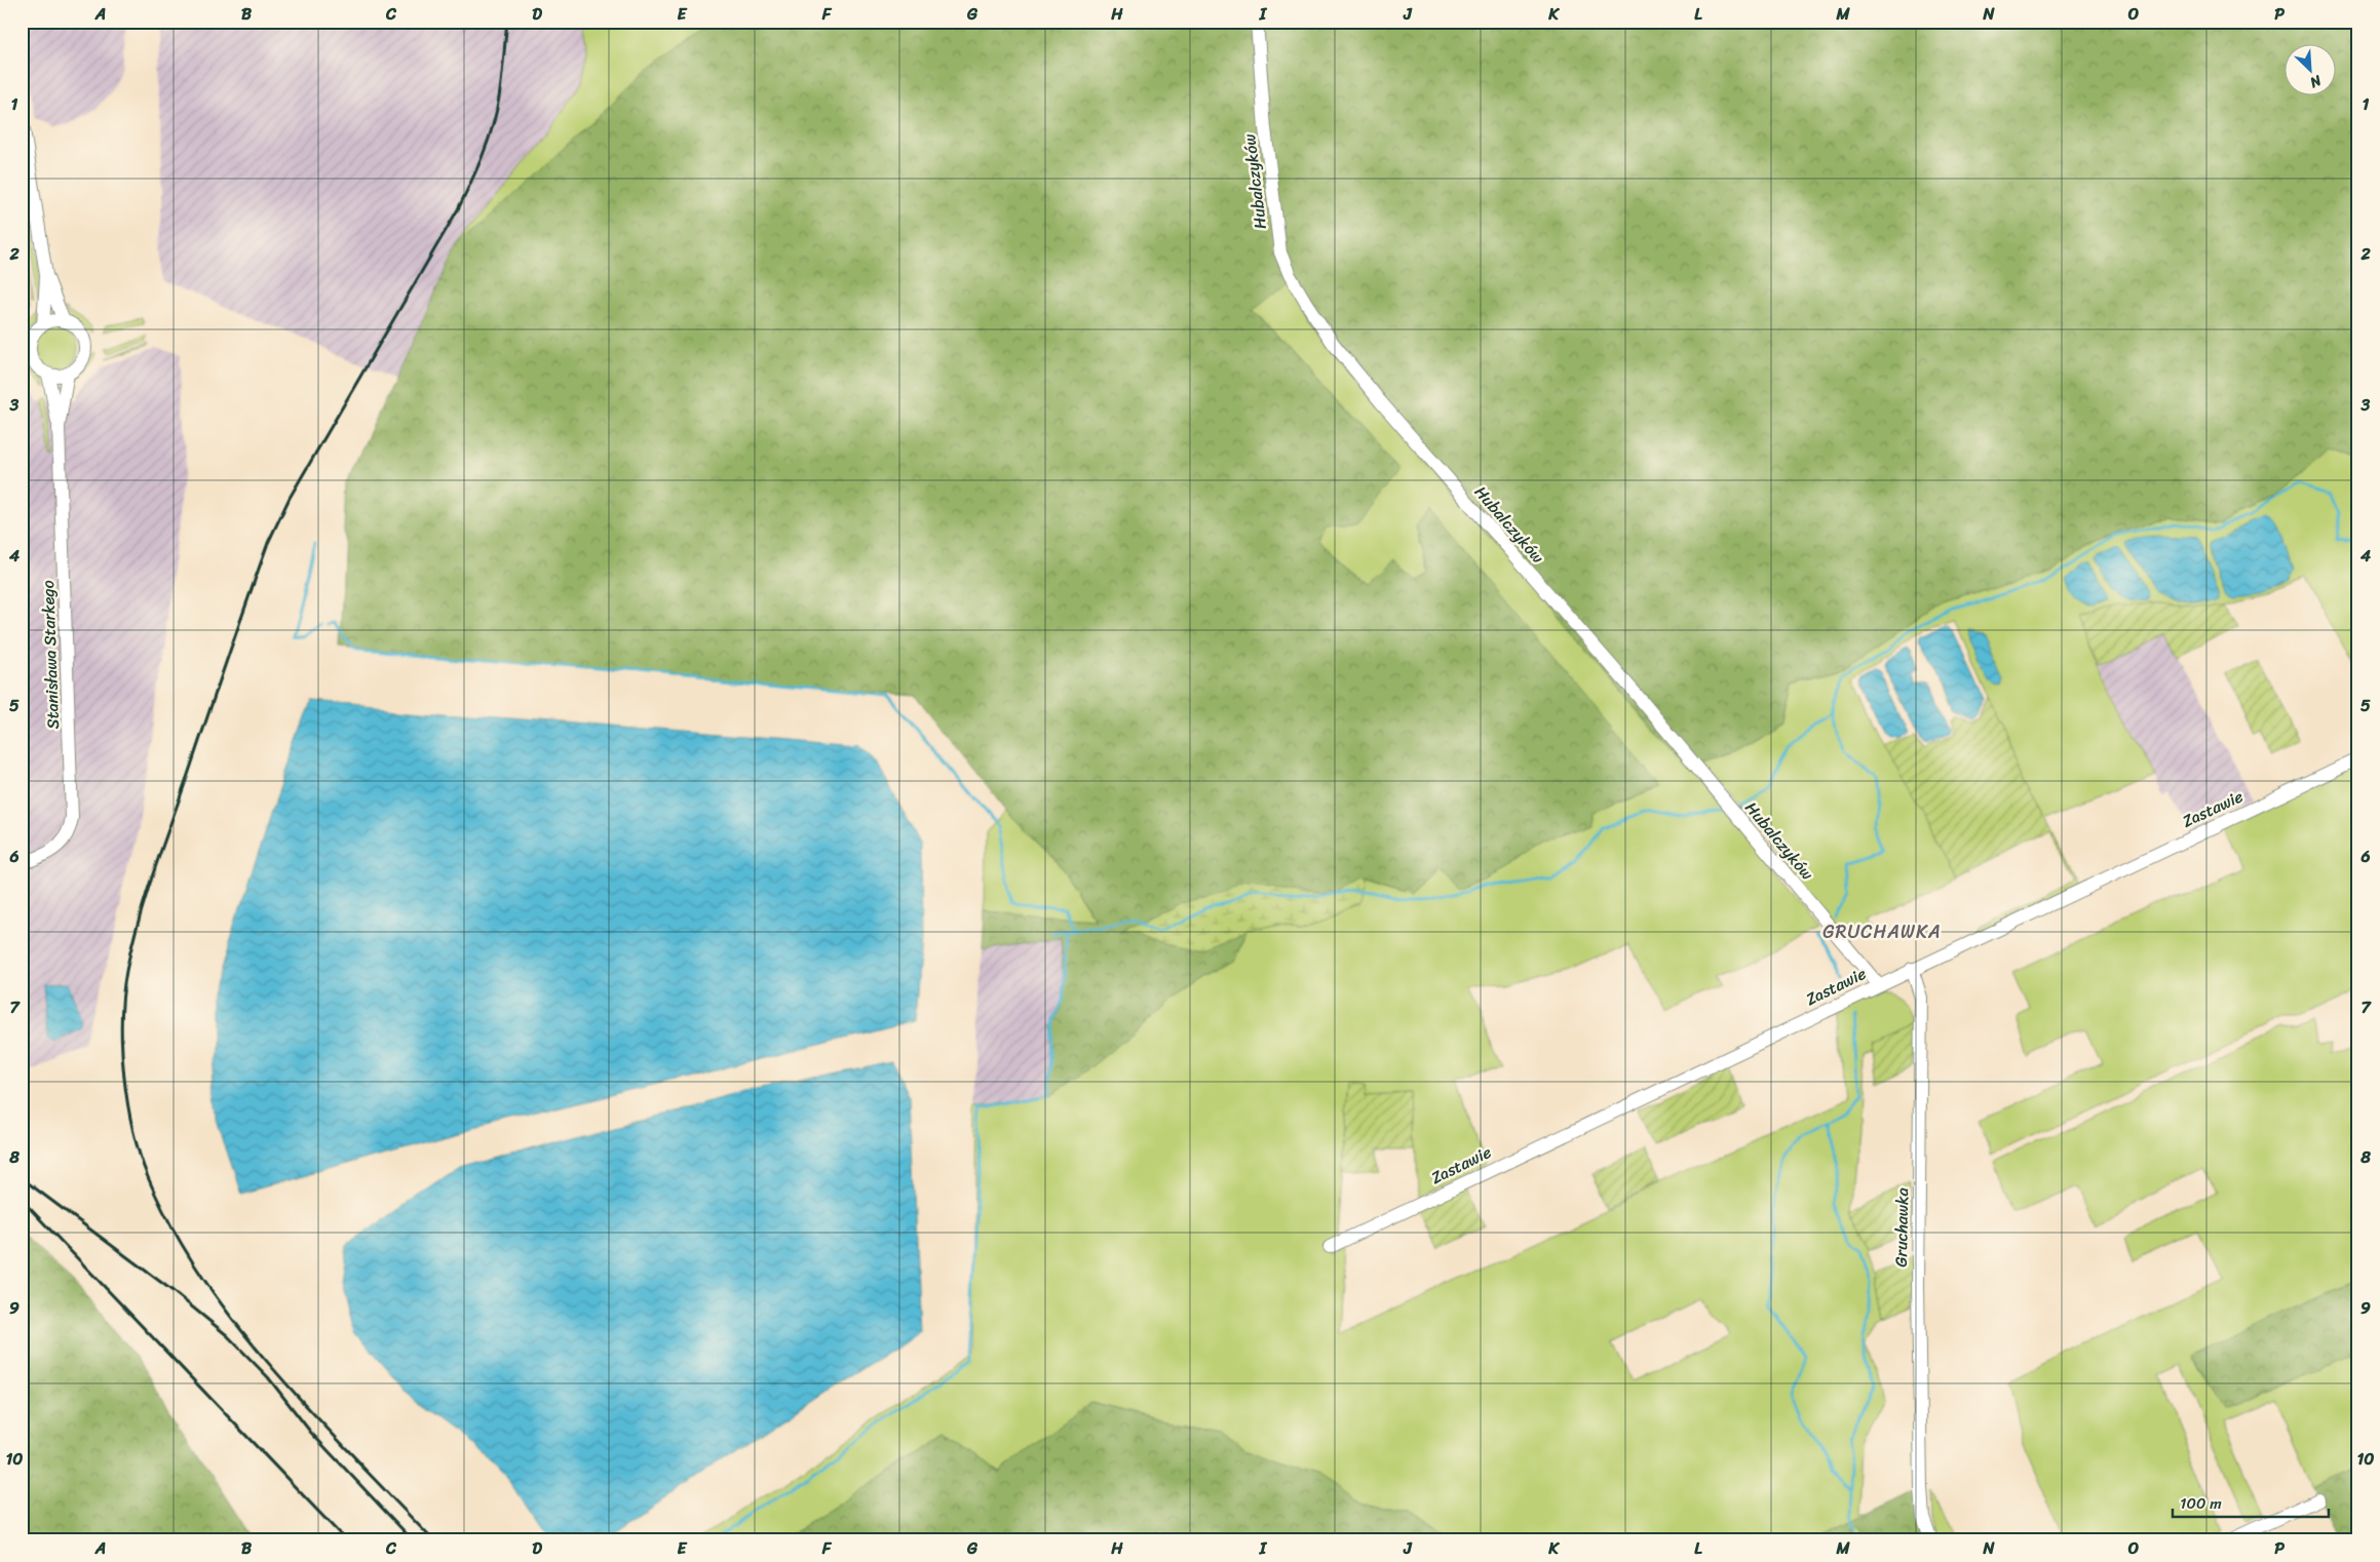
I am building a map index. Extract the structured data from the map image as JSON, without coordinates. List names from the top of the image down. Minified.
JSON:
{"streets":{"street":["Hubalczyków","Stanisława Starkego","Zastawie","Gruchawka"]},"crossings":[["Hubalczyków","Zastawie"],["Zastawie","Gruchawka"]],"districts":["GRUCHAWKA"],"scale_bar":"100 m","north":"bottom right","grid":{"columns":["A","B","C","D","E","F","G","H","I","J","K","L","M","N","O","P"],"rows":["1","2","3","4","5","6","7","8","9","10"]}}
